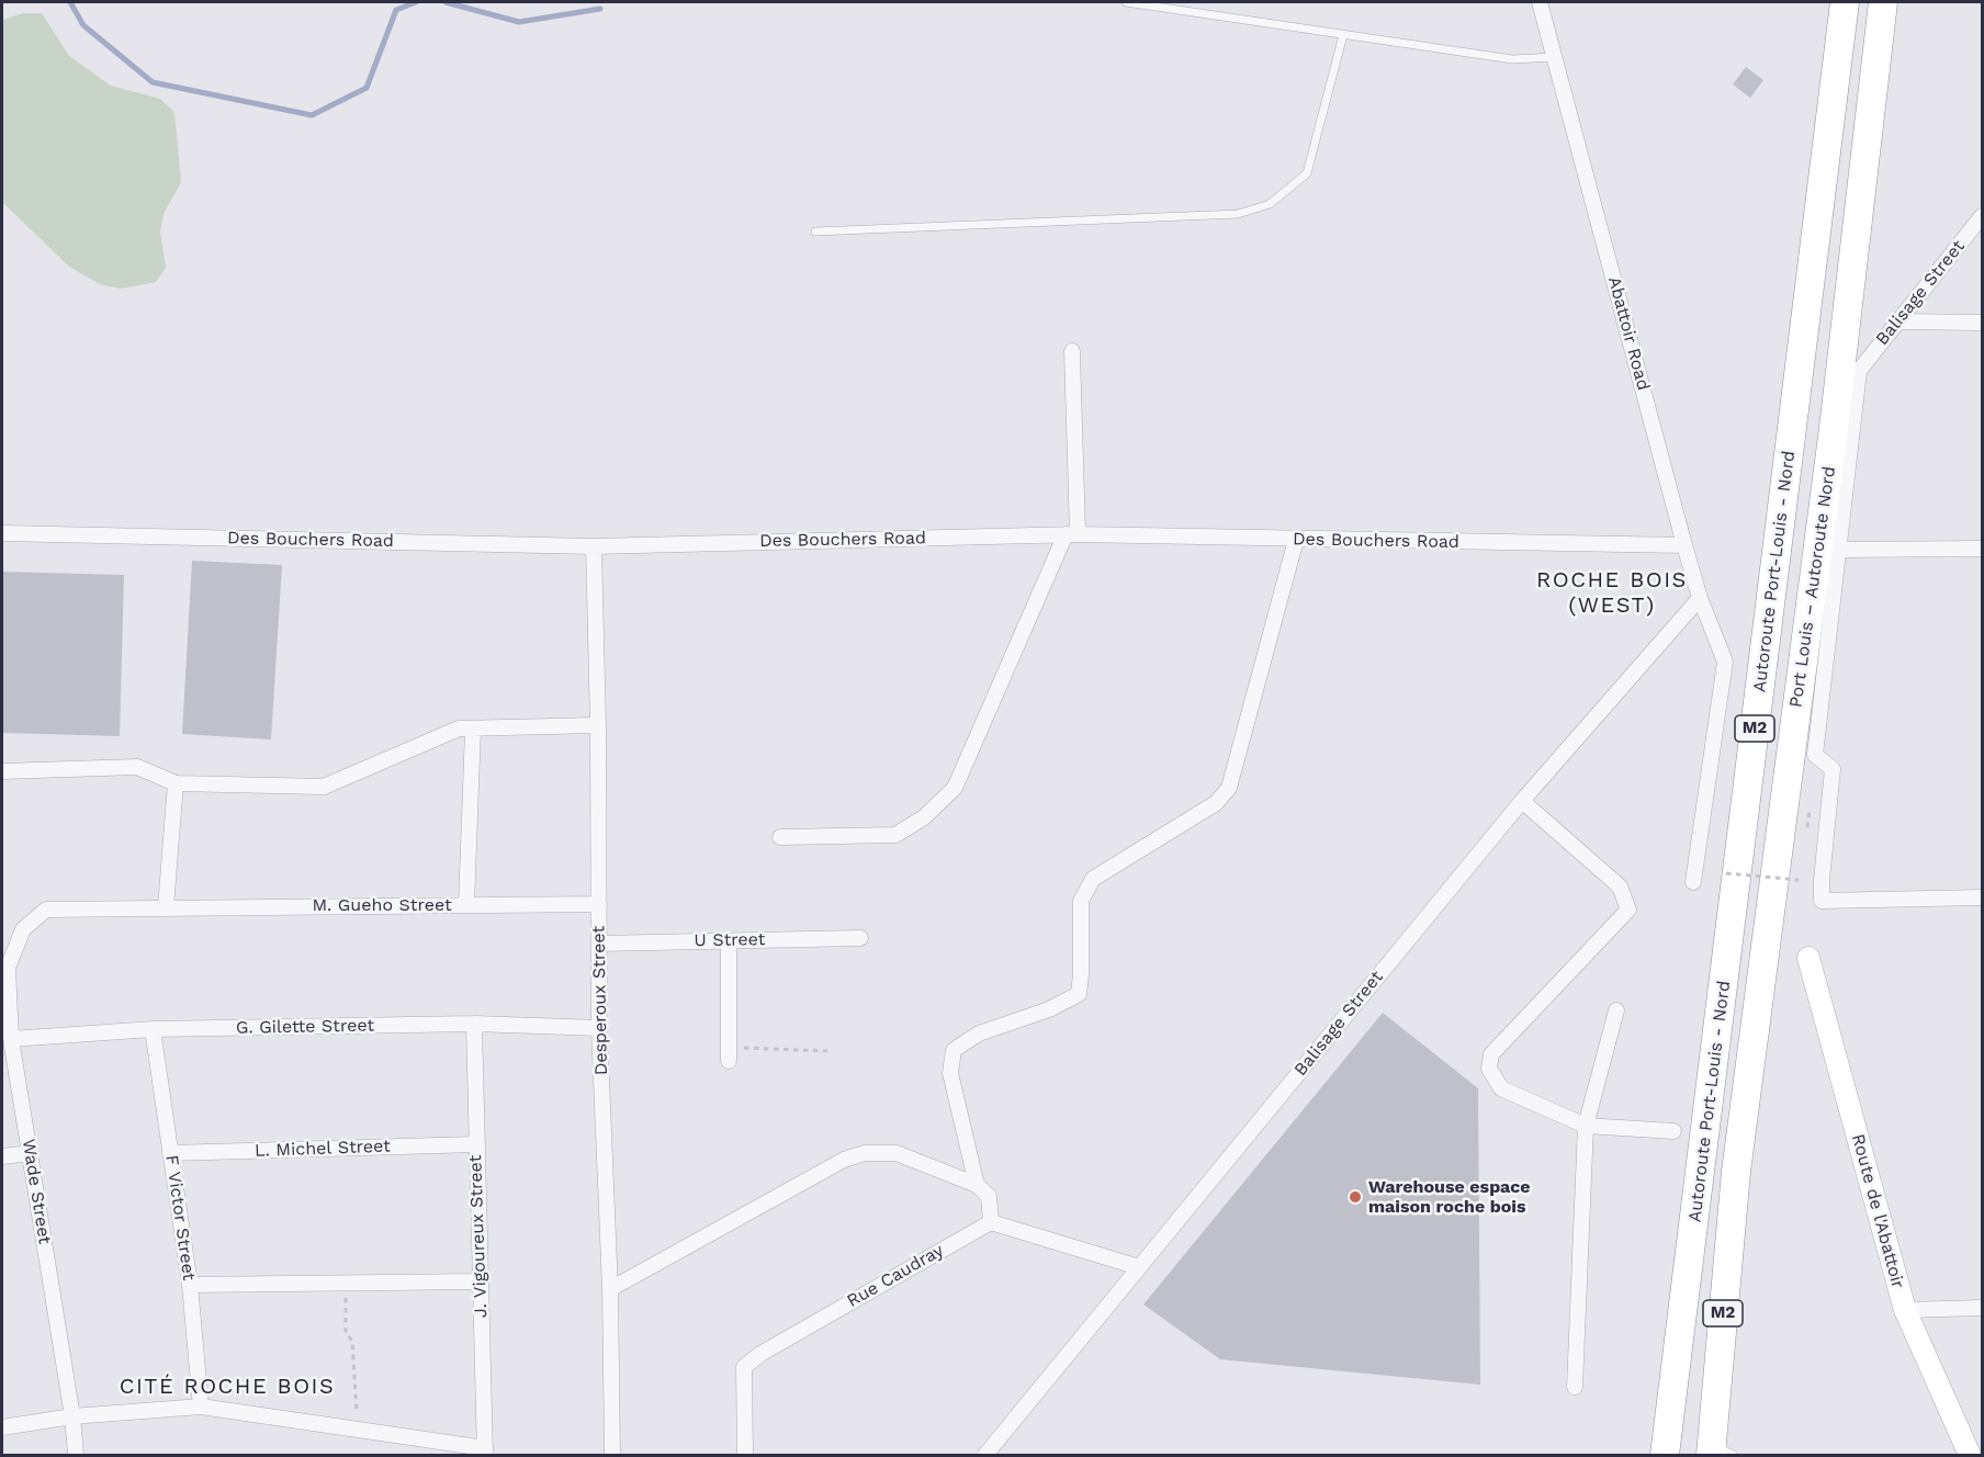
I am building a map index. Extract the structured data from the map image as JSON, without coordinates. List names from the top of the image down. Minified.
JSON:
{"streets":{"highway":["Autoroute Port-Louis - Nord","Port Louis – Autoroute Nord","M2"],"street":["Balisage Street","Abattoir Road","Des Bouchers Road","M. Gueho Street","U Street","Desperoux Street","G. Gilette Street","L. Michel Street","Wade Street","Route de l'Abattoir","F Victor Street","J. Vigoureux Street","Rue Caudray"]},"crossings":[["Balisage Street","Abattoir Road"],["Abattoir Road","Des Bouchers Road"],["Des Bouchers Road","Desperoux Street"],["Autoroute Port-Louis - Nord","Port Louis – Autoroute Nord"],["M. Gueho Street","Desperoux Street"],["M. Gueho Street","Wade Street"],["U Street","Desperoux Street"],["Desperoux Street","G. Gilette Street"],["G. Gilette Street","Wade Street"],["G. Gilette Street","F Victor Street"],["G. Gilette Street","J. Vigoureux Street"],["L. Michel Street","F Victor Street"],["L. Michel Street","J. Vigoureux Street"]],"districts":["ROCHE BOIS (WEST)","CITÉ ROCHE BOIS"],"places":["Warehouse espace maison roche bois"]}
